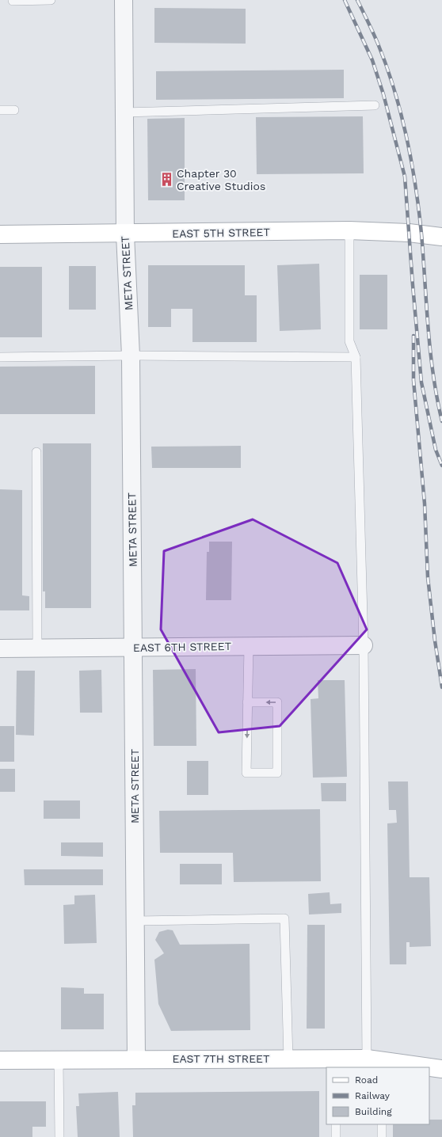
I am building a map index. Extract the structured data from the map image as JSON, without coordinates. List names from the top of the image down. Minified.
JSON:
{"streets":{"street":["EAST 5TH STREET","META STREET","EAST 6TH STREET","EAST 7TH STREET"]},"crossings":[["EAST 5TH STREET","META STREET"],["META STREET","EAST 6TH STREET"],["META STREET","EAST 7TH STREET"]],"places":{"building":["Chapter 30 Creative Studios"]},"legend":["Road","Railway","Building"]}
